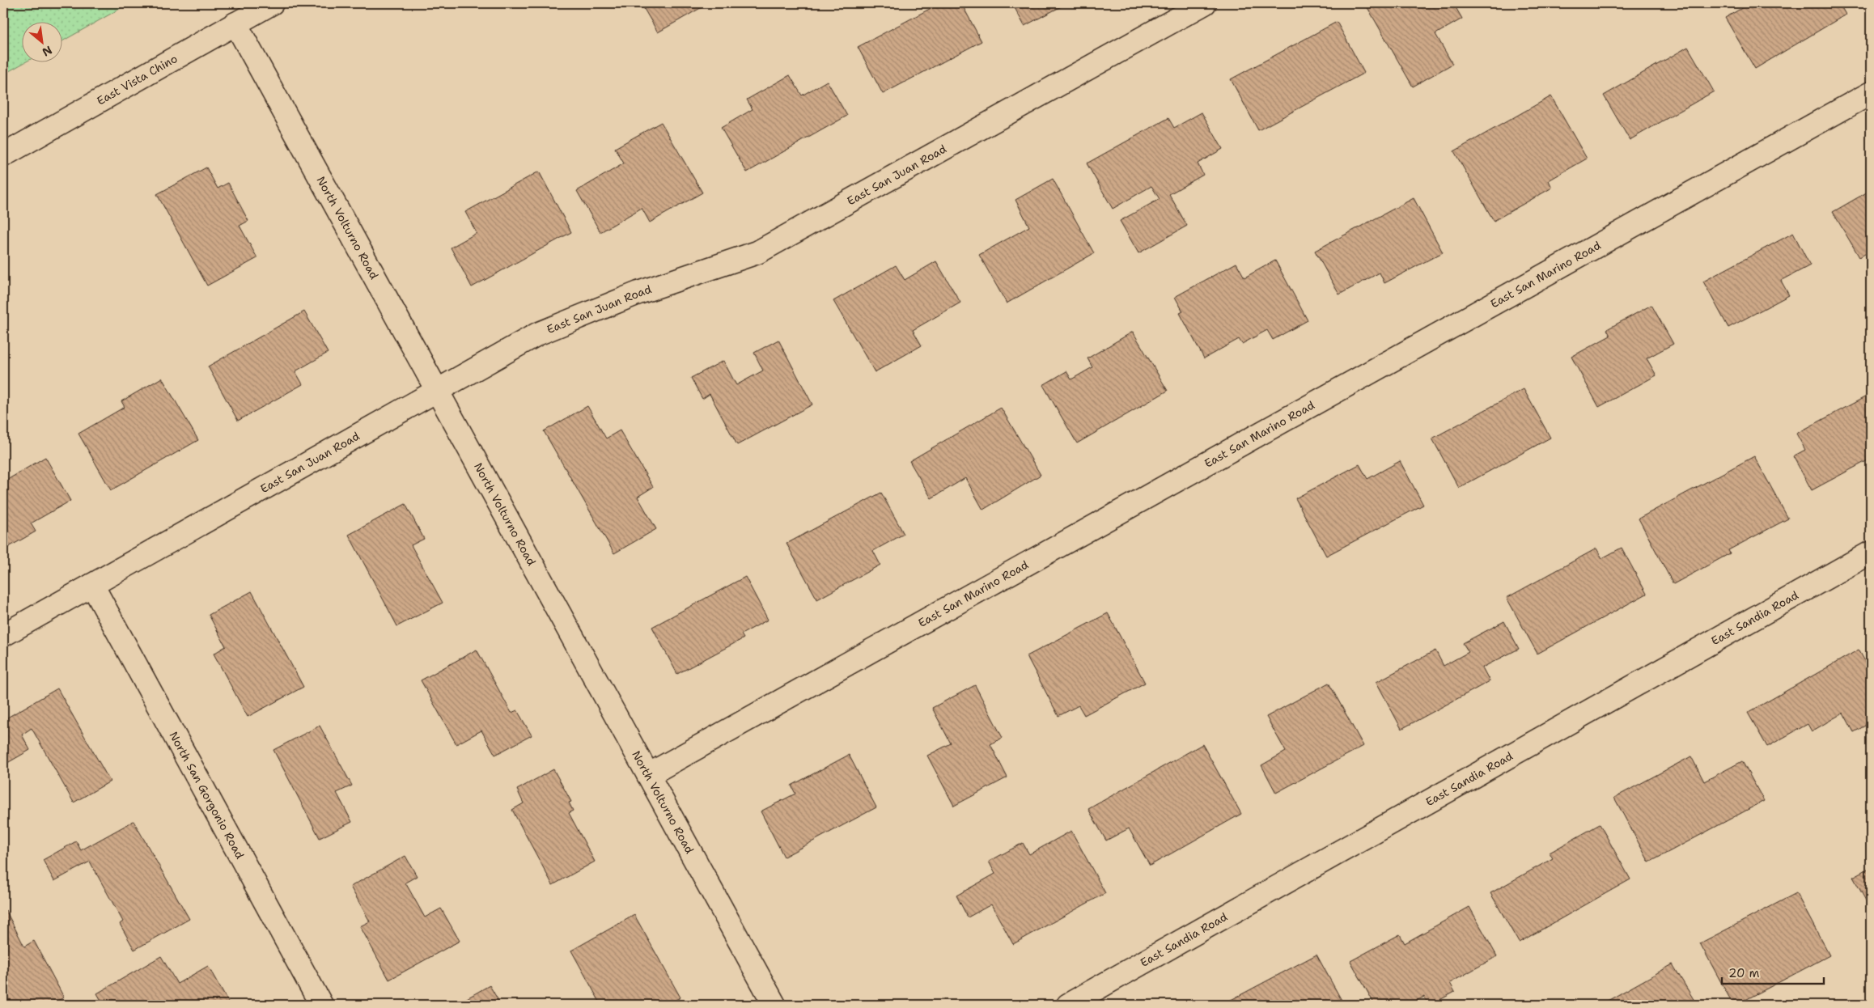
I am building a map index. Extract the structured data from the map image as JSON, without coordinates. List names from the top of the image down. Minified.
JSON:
{"streets":{"street":["East Vista Chino","East San Juan Road","North Volturno Road","East San Marino Road","East Sandia Road","North San Gorgonio Road"]},"crossings":[["East Vista Chino","North Volturno Road"],["East San Juan Road","North Volturno Road"],["East San Juan Road","North San Gorgonio Road"],["North Volturno Road","East San Marino Road"]],"scale_bar":"20 m","north":"bottom right"}
